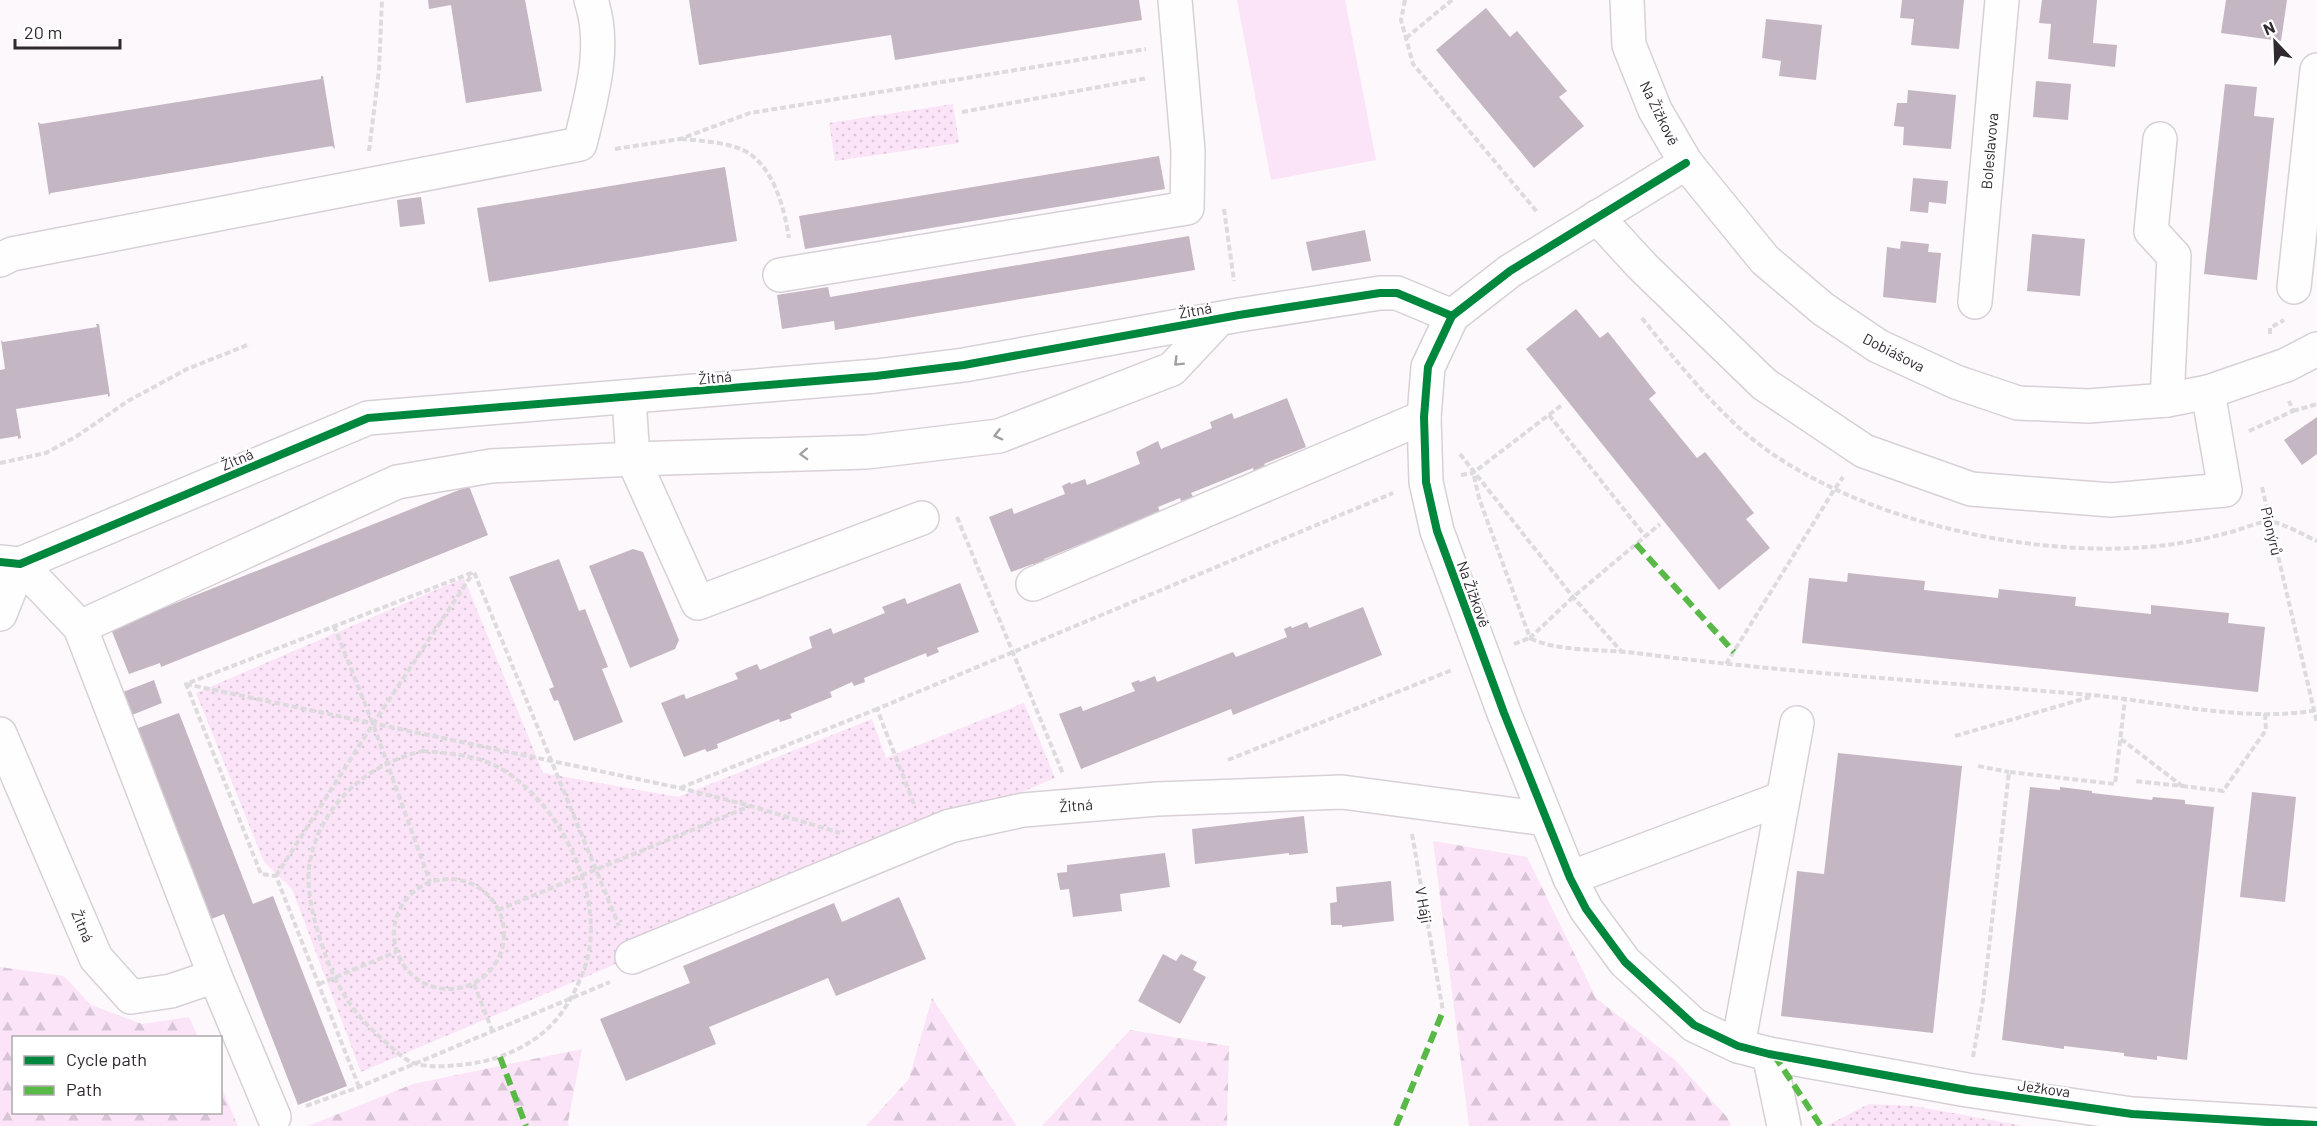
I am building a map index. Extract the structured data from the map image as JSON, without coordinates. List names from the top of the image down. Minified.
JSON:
{"streets":{"street":["Na Žižkově","Boleslavova","Žitná","Dobiášova","Ježkova"],"path":["Pionýrů","V Háji"]},"crossings":[["Na Žižkově","Žitná"],["Na Žižkově","Dobiášova"],["Na Žižkově","Ježkova"],["Žitná","V Háji"]],"legend":["Cycle path","Path"],"scale_bar":"20 m","north":"top left"}
